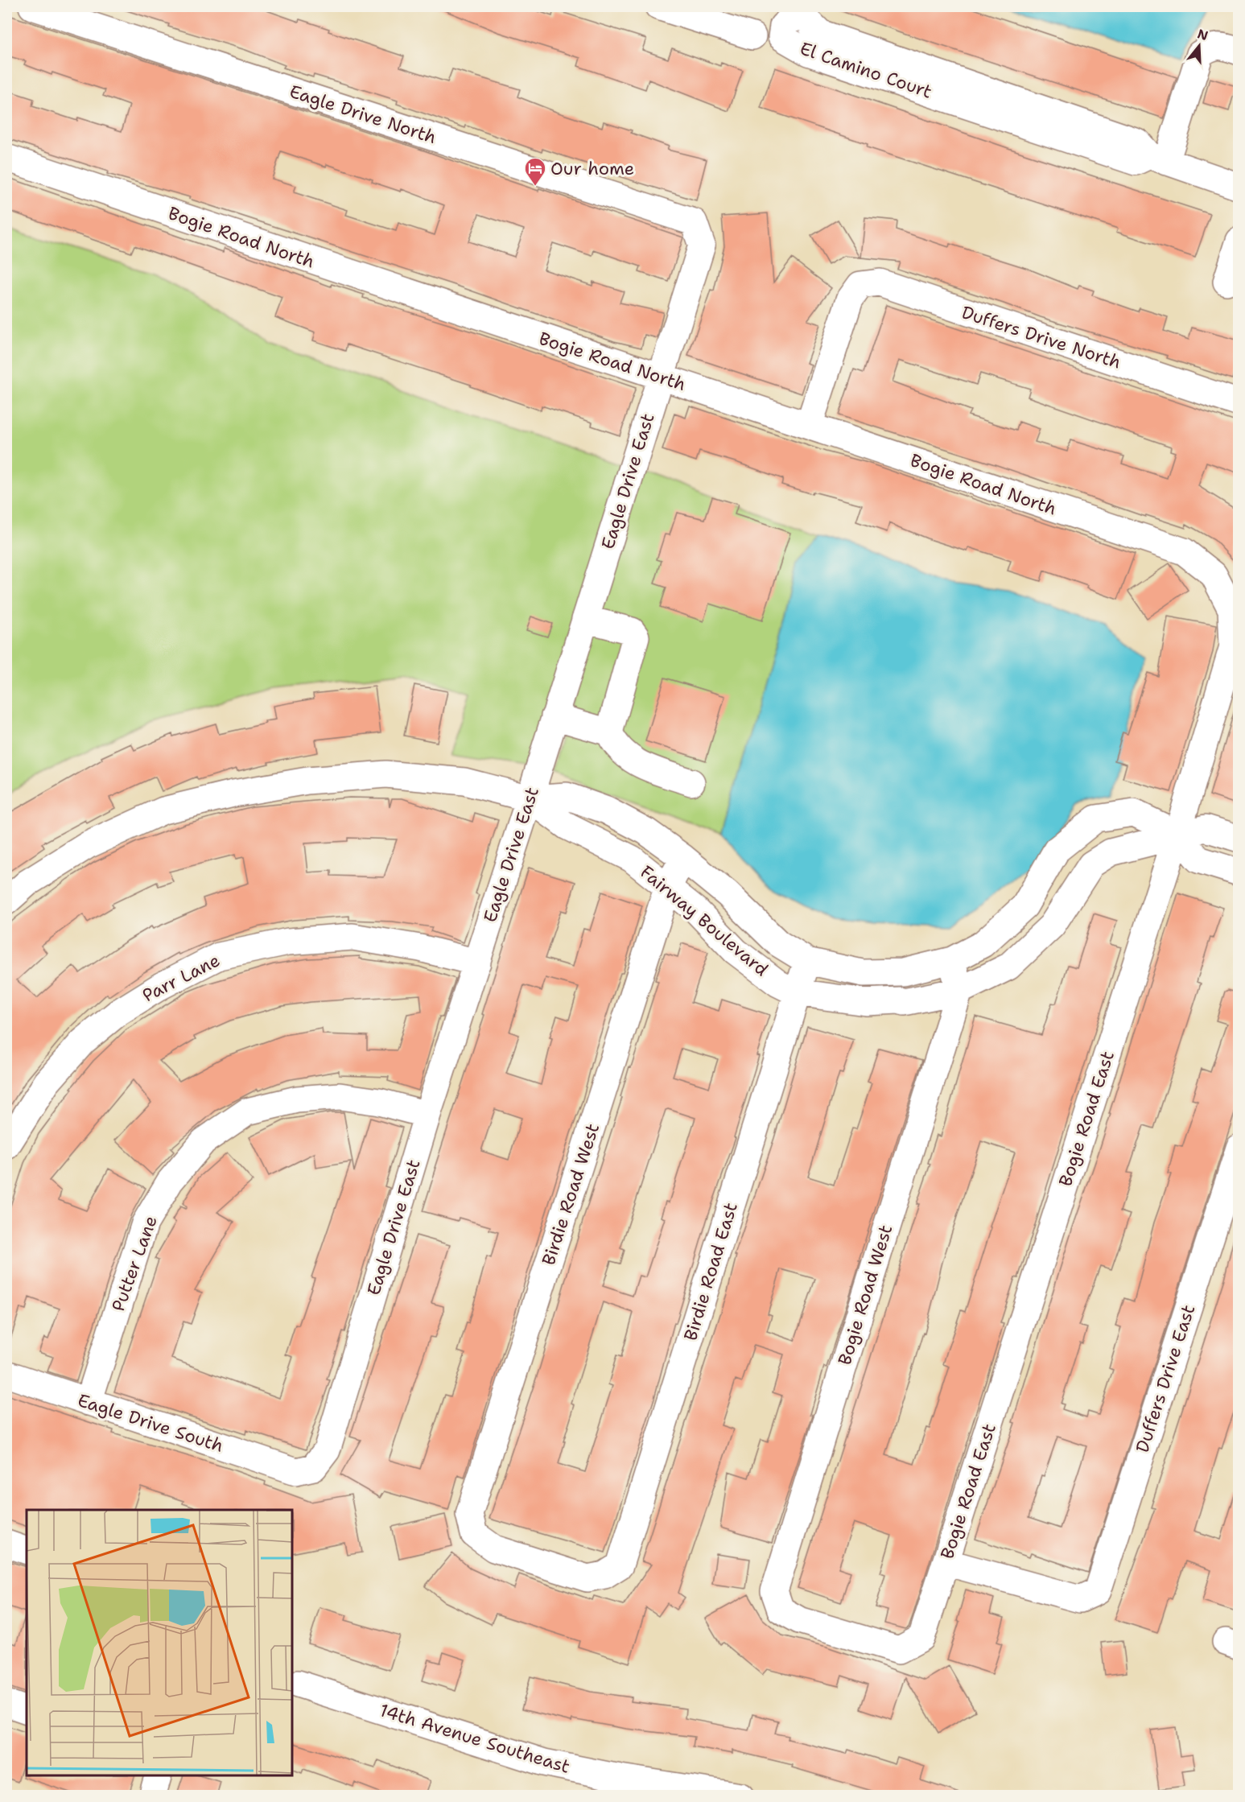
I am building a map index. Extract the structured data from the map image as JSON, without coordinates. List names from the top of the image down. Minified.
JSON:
{"streets":{"street":["El Camino Court","Eagle Drive North","Bogie Road North","Duffers Drive North","Eagle Drive East","Fairway Boulevard","Parr Lane","Bogie Road East","Birdie Road West","Putter Lane","Birdie Road East","Bogie Road West","Duffers Drive East","Eagle Drive South","14th Avenue Southeast"]},"crossings":[["Eagle Drive North","Eagle Drive East"],["Bogie Road North","Duffers Drive North"],["Bogie Road North","Eagle Drive East"],["Bogie Road North","Bogie Road East"],["Eagle Drive East","Fairway Boulevard"],["Eagle Drive East","Parr Lane"],["Eagle Drive East","Putter Lane"],["Eagle Drive East","Eagle Drive South"],["Fairway Boulevard","Bogie Road East"],["Fairway Boulevard","Birdie Road West"],["Fairway Boulevard","Birdie Road East"],["Fairway Boulevard","Bogie Road West"],["Bogie Road East","Bogie Road West"],["Bogie Road East","Duffers Drive East"],["Birdie Road West","Birdie Road East"],["Putter Lane","Eagle Drive South"]],"places":{"hotel":["Our home"]},"north":"top"}
